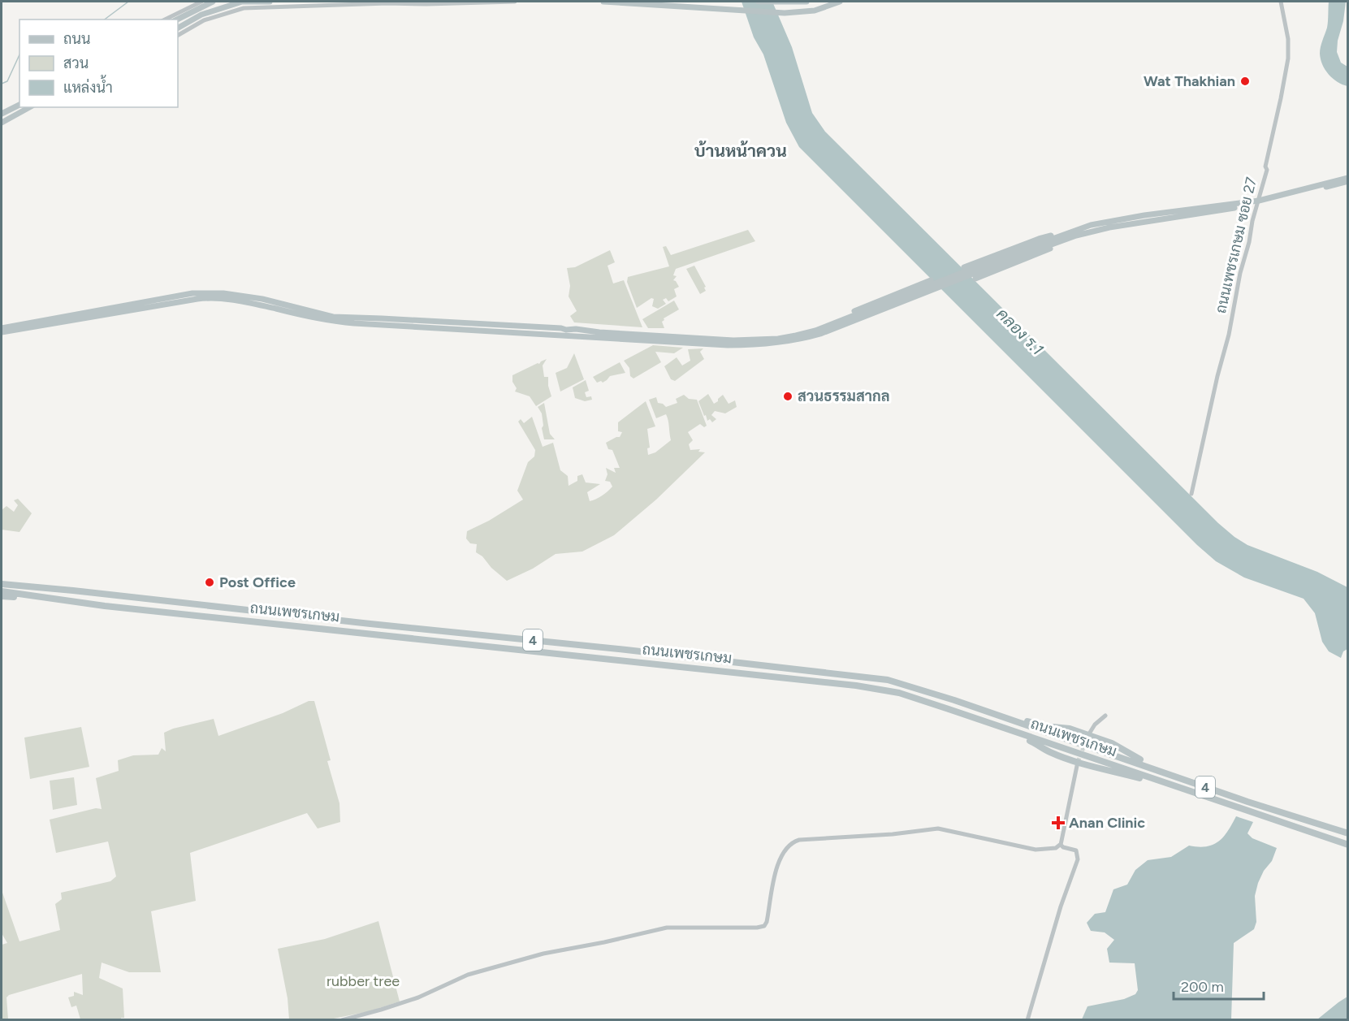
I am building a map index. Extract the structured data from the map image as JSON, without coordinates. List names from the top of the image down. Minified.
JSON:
{"streets":{"highway":["ถนนเพชรเกษม","4"],"street":["ถนนเพชรเกษม ซอย 27"]},"districts":["บ้านหน้าควน"],"water":["คลอง ร.1"],"parks":["rubber tree"],"places":{"other":["Wat Thakhian","สวนธรรมสากล","Post Office"],"health":["Anan Clinic"]},"legend":["ถนน","สวน","แหล่งน้ำ"],"scale_bar":"200 m"}
